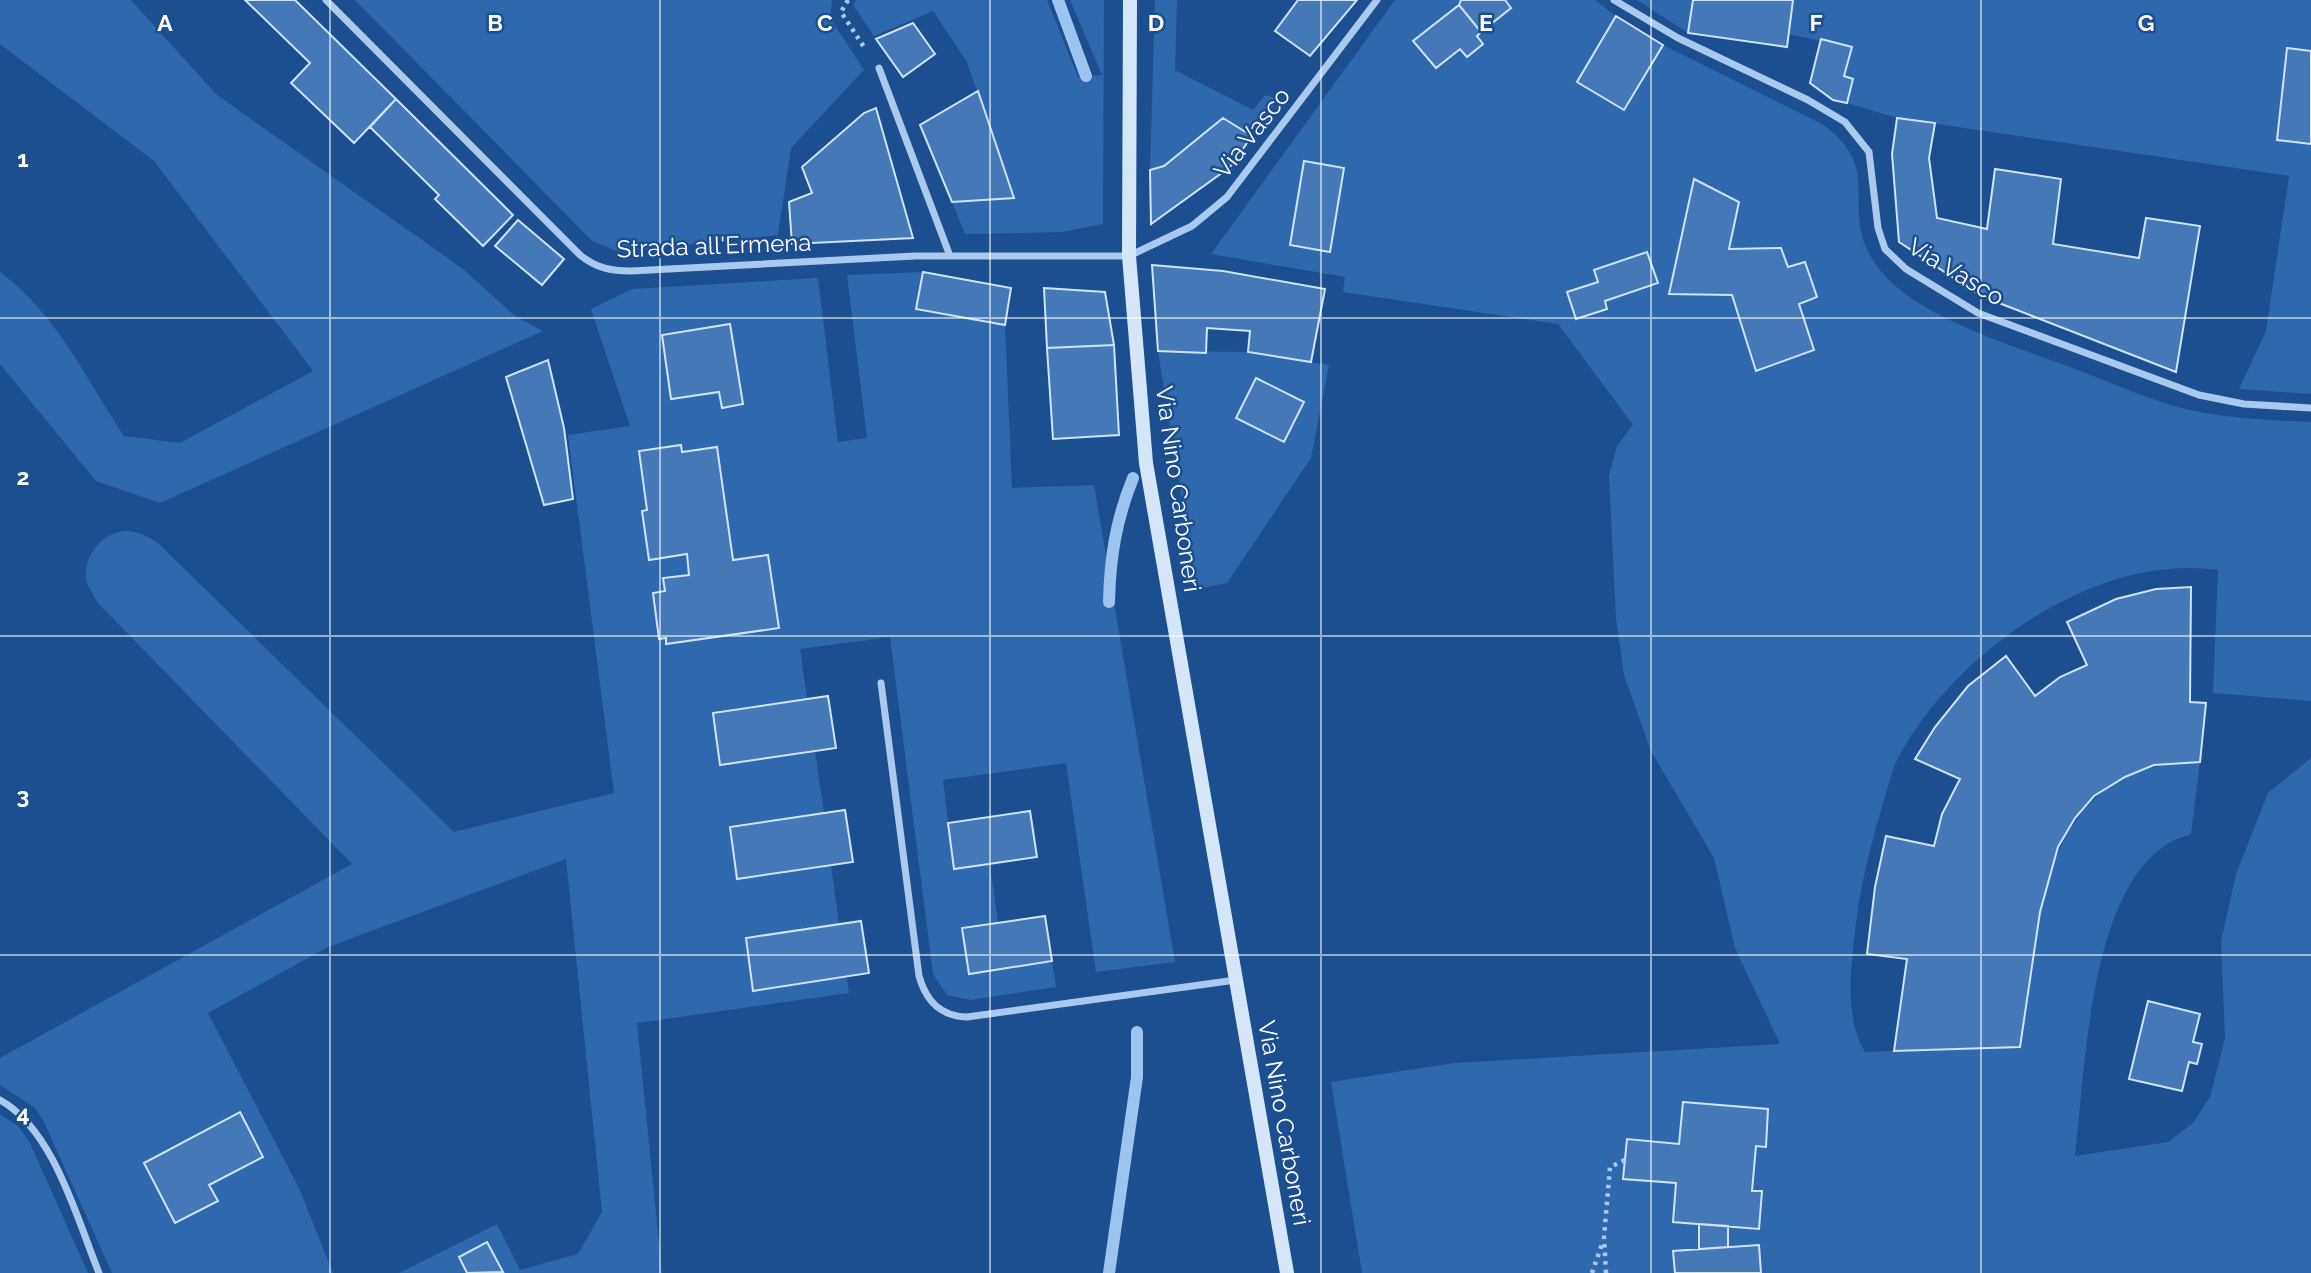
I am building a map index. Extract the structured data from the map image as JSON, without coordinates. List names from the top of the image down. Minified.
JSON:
{"streets":{"main road":["Via Nino Carboneri"],"street":["Via Vasco","Strada all'Ermena"]},"crossings":[["Via Vasco","Strada all'Ermena"],["Via Vasco","Via Nino Carboneri"],["Strada all'Ermena","Via Nino Carboneri"]],"grid":{"columns":["A","B","C","D","E","F","G"],"rows":["1","2","3","4"]}}
